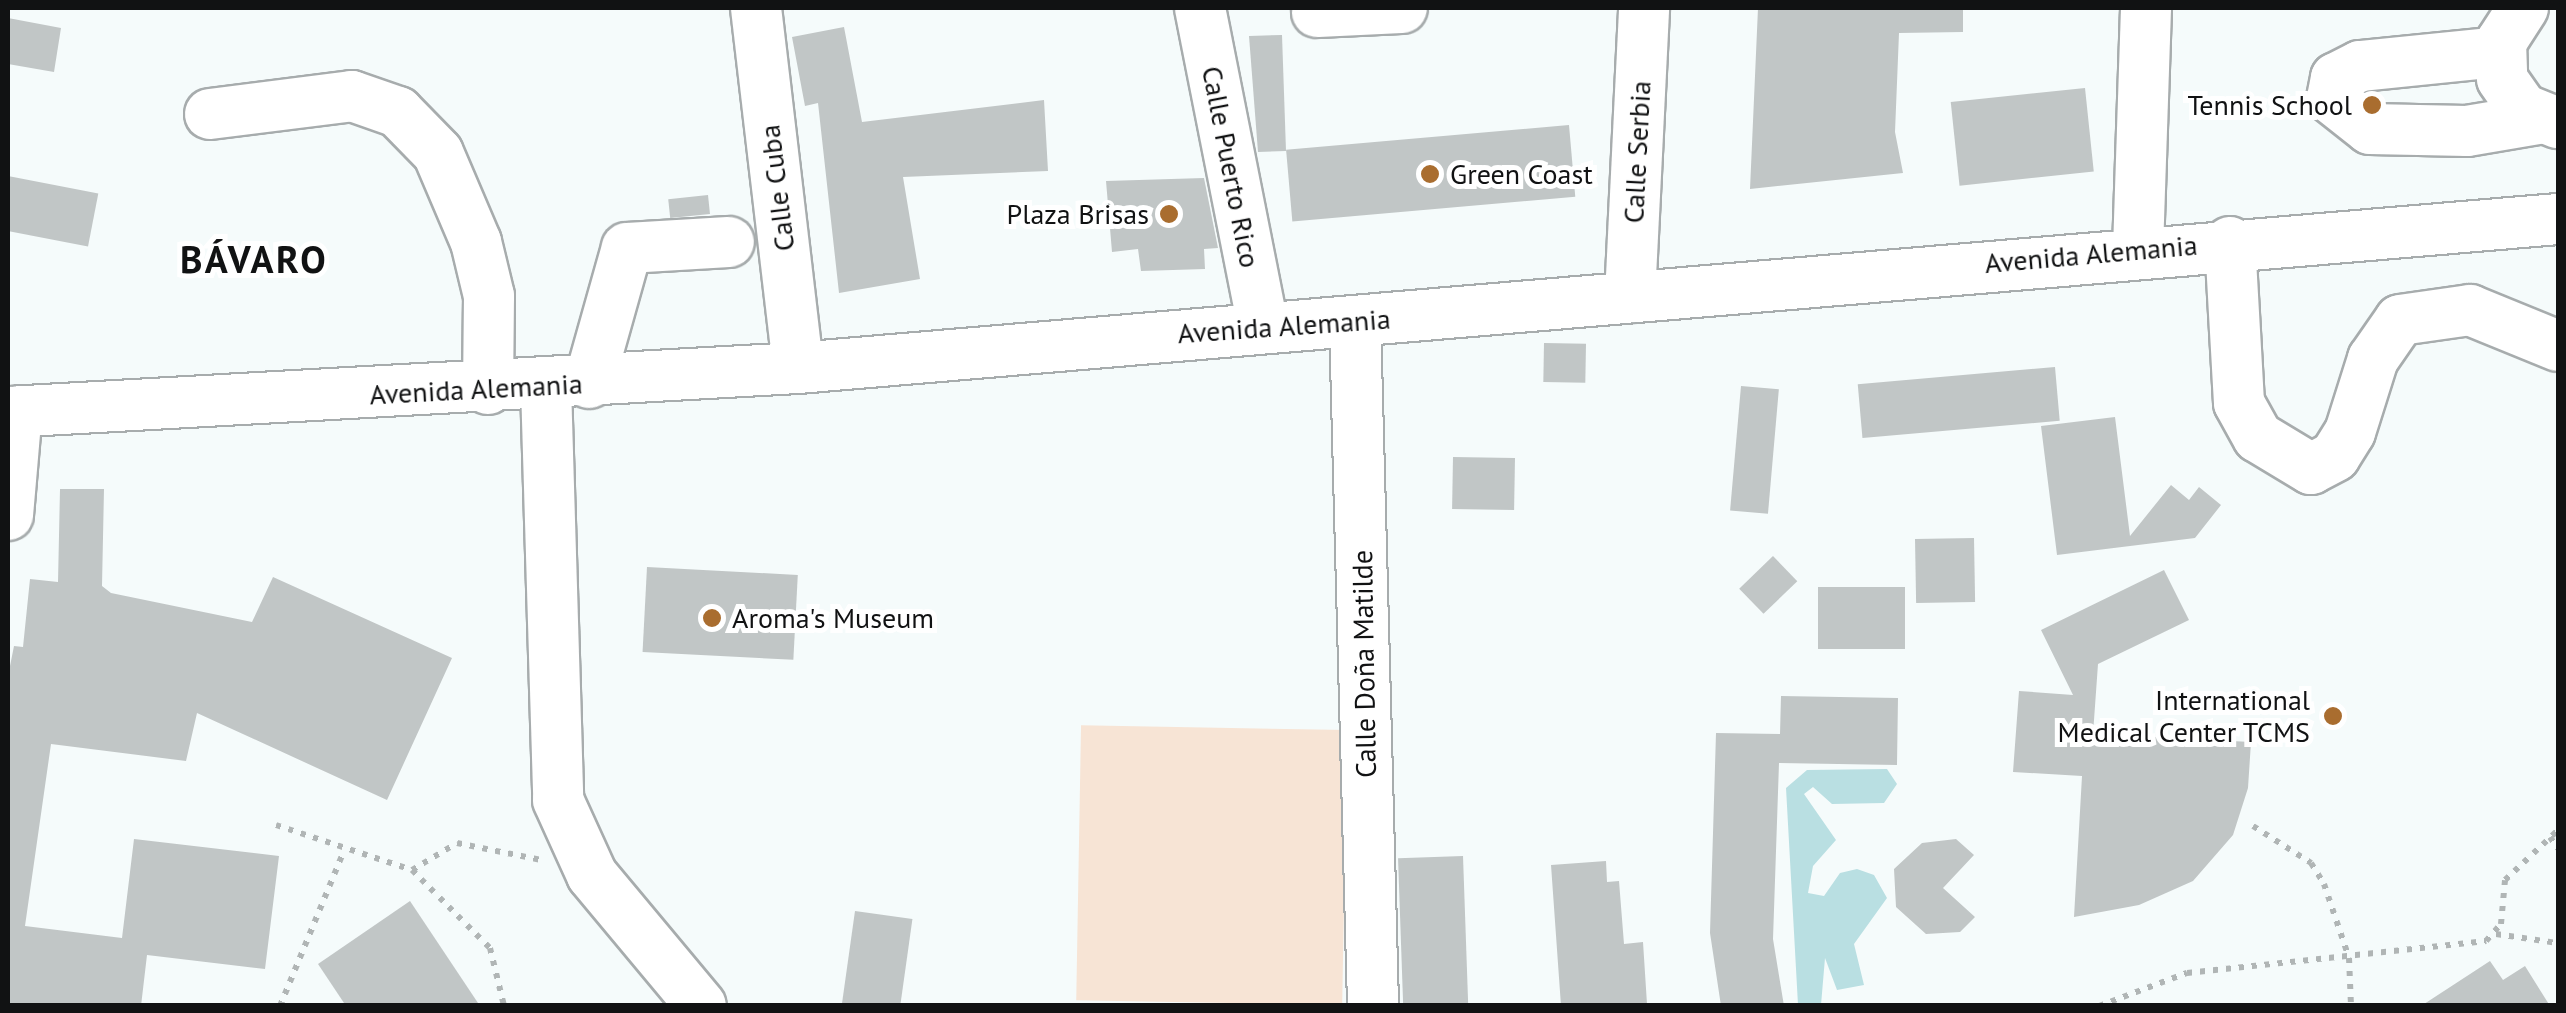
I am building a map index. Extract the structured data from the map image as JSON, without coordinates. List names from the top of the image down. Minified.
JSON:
{"streets":{"street":["Calle Serbia","Calle Puerto Rico","Calle Cuba","Avenida Alemania","Calle Doña Matilde"]},"crossings":[["Calle Serbia","Avenida Alemania"],["Calle Puerto Rico","Avenida Alemania"],["Calle Cuba","Avenida Alemania"],["Avenida Alemania","Calle Doña Matilde"]],"districts":["BÁVARO"],"places":["Tennis School","Green Coast","Plaza Brisas","Aroma's Museum","International Medical Center TCMS"]}
